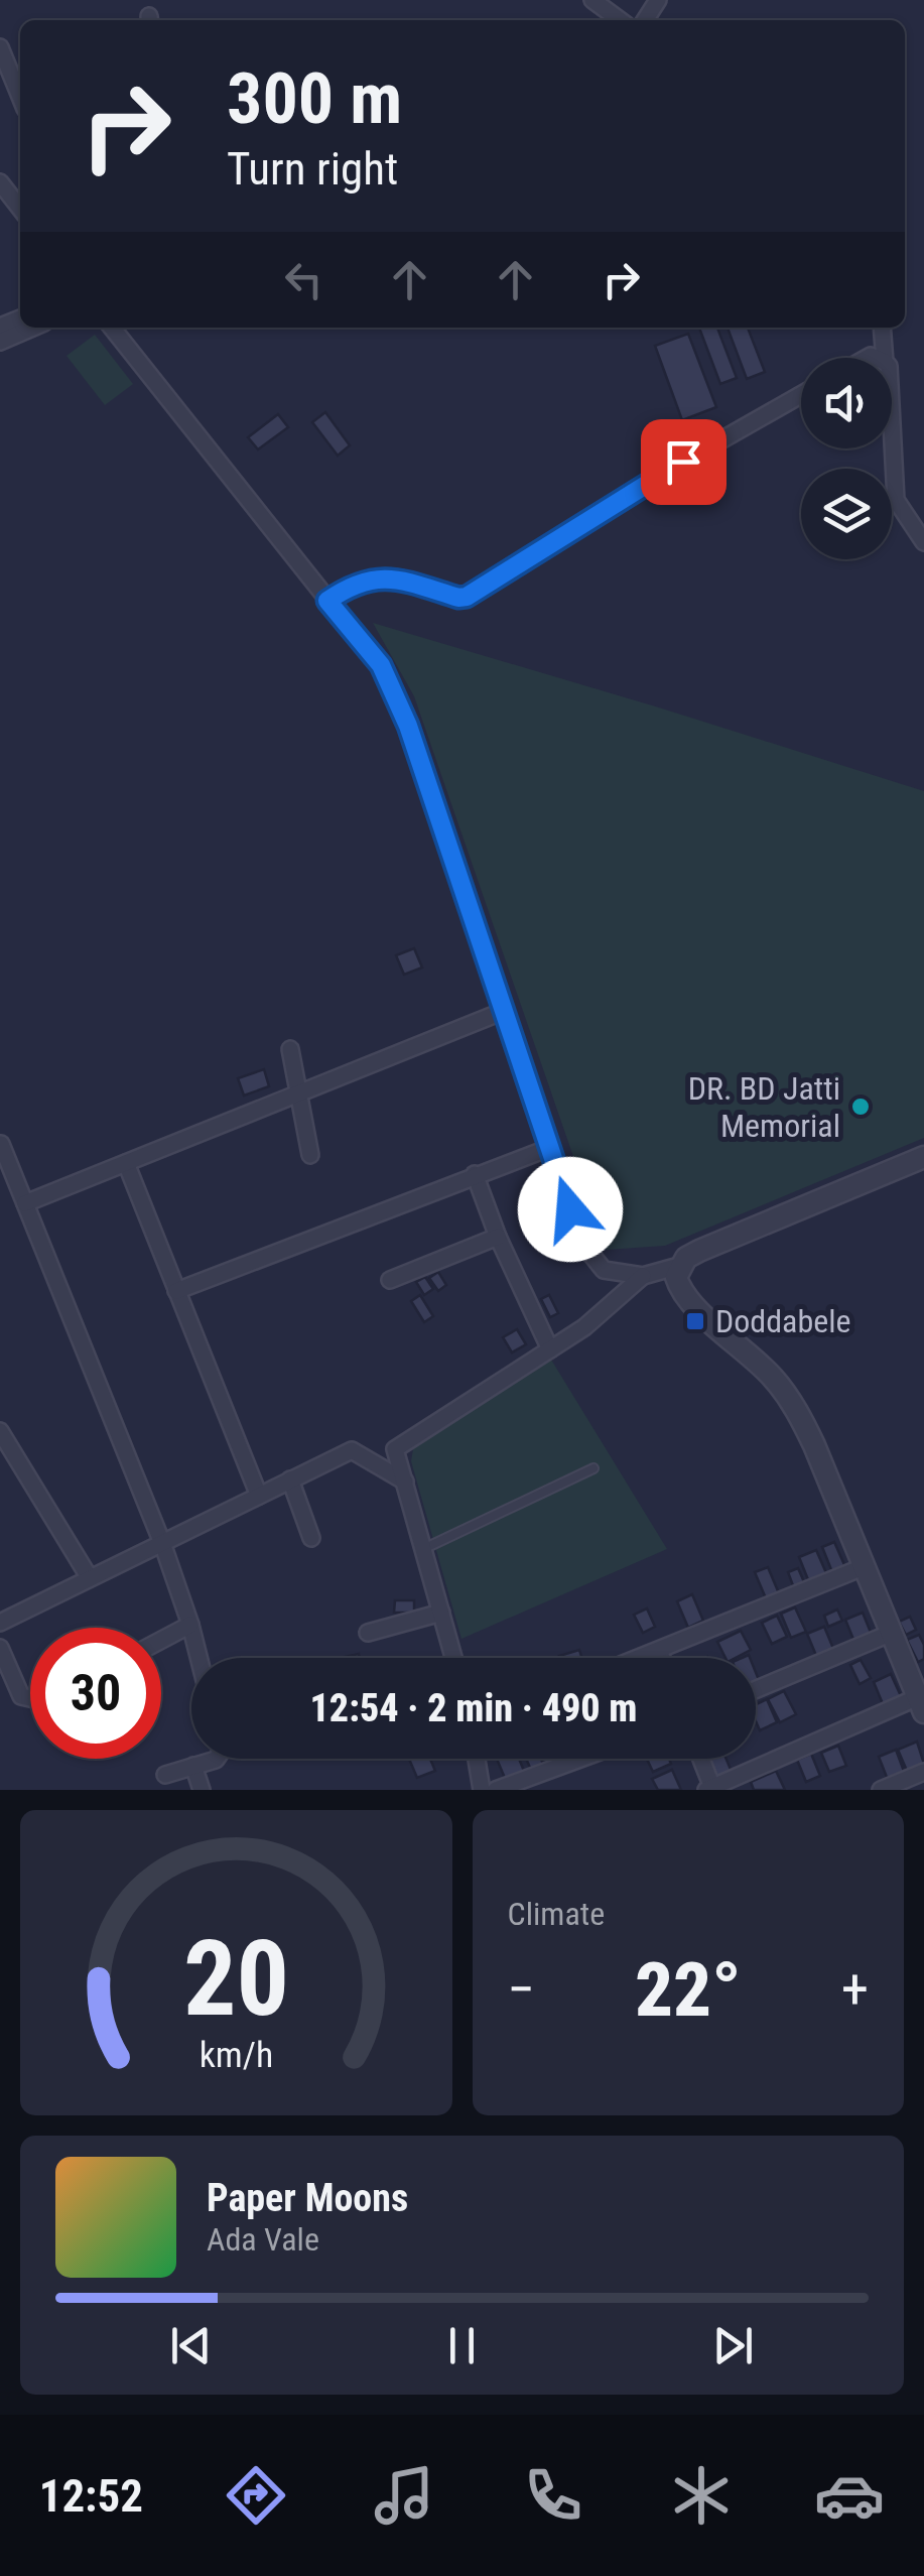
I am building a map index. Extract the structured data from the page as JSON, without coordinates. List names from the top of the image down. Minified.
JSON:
{"places":{"other":["DR. BD Jatti Memorial"],"transit":["Doddabele"]},"page":{"turn":["300 m","Turn right"],"limit":"30","trip":"12:54 · 2 min · 490 m","tile":"Climate","heat":["−","22°","+"],"song":["Paper Moons","Ada Vale"],"tabs":"12:52","gauge":["20","km/h"]}}
